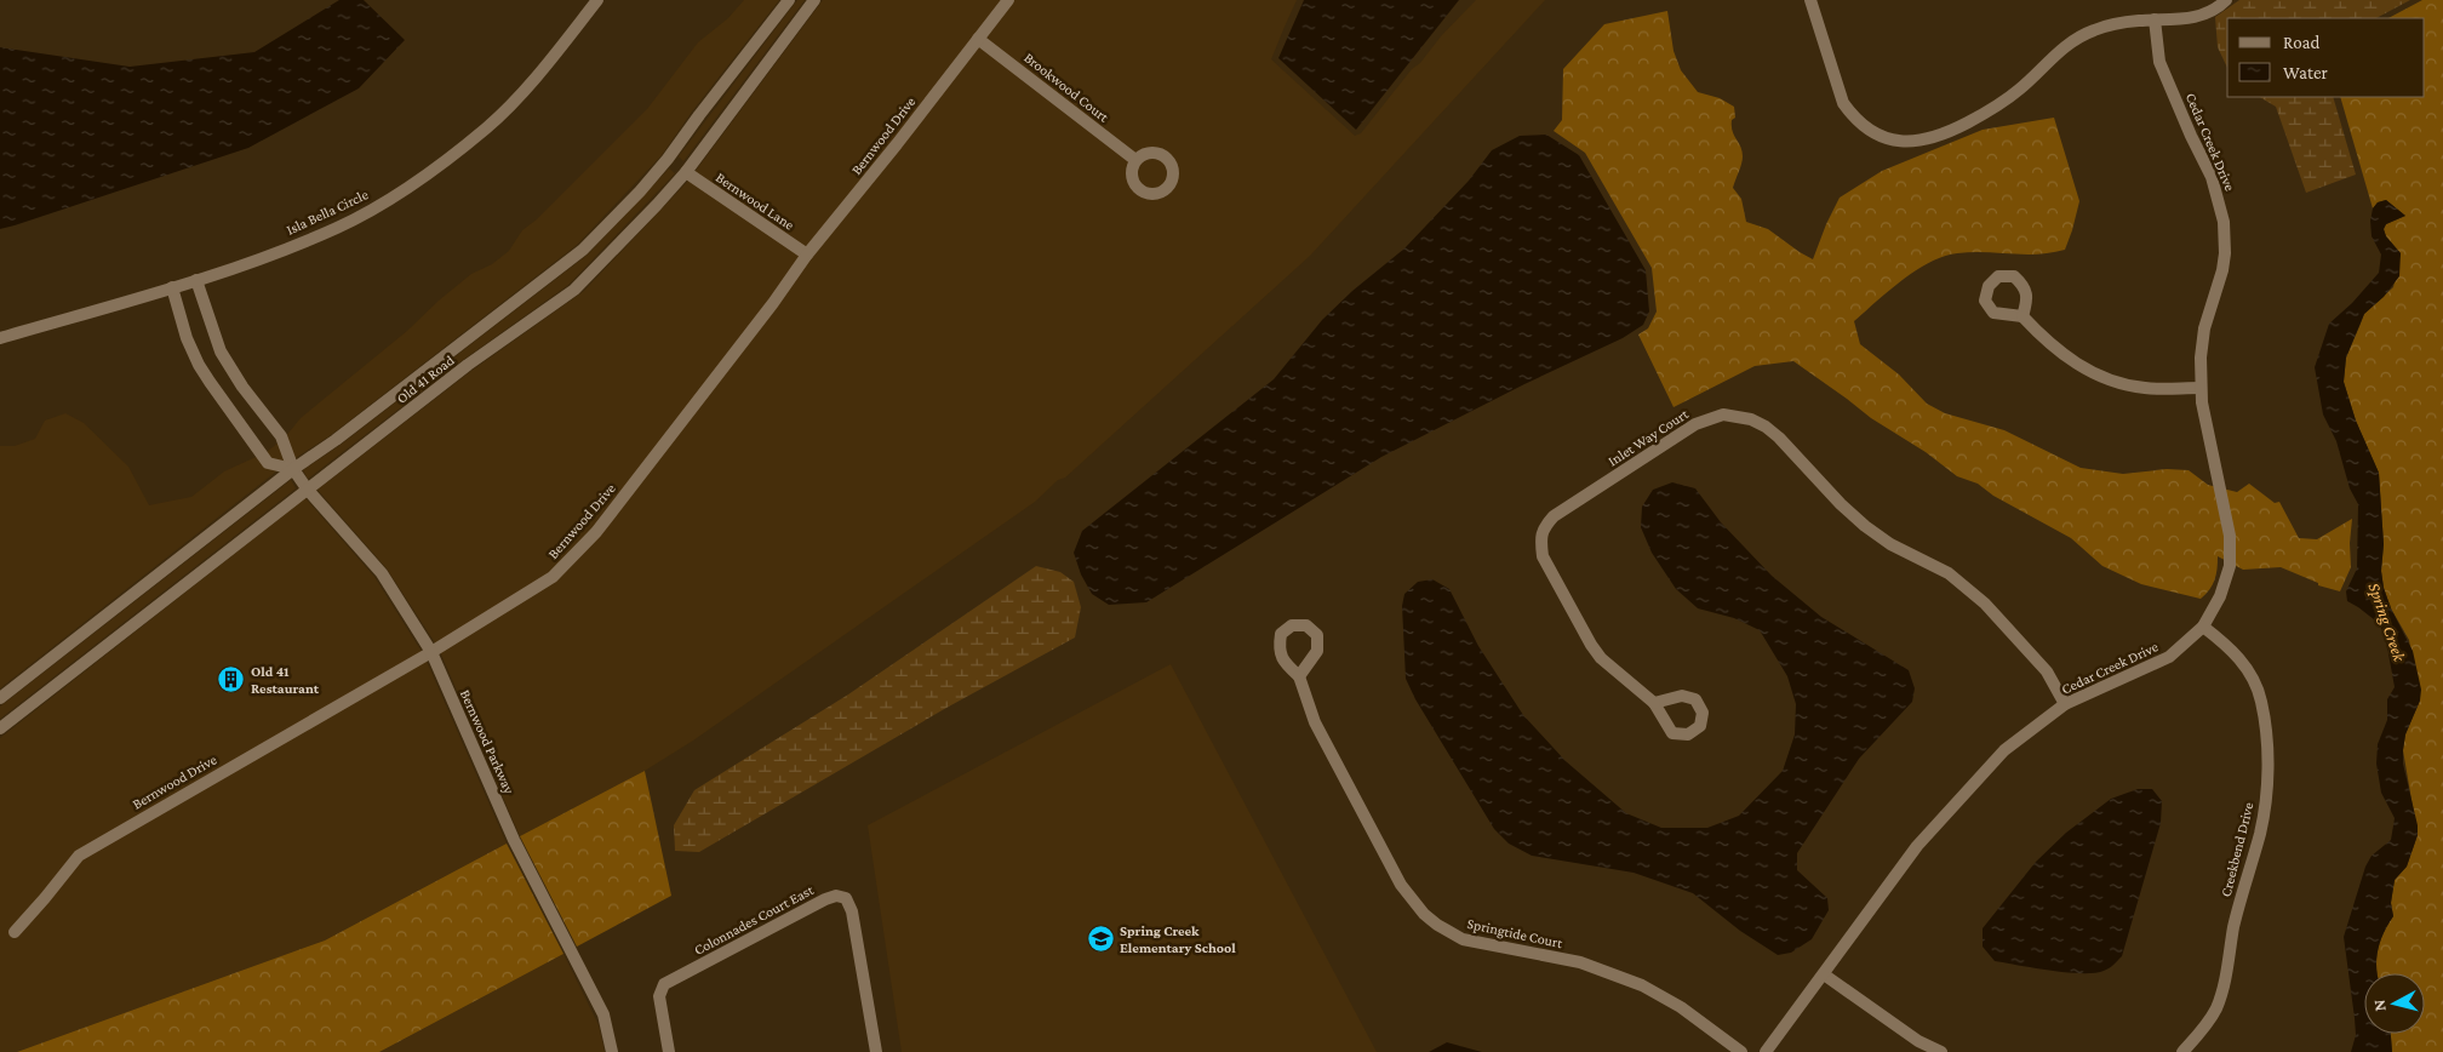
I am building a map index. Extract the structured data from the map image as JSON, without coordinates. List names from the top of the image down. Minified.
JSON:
{"streets":{"street":["Brookwood Court","Bernwood Drive","Cedar Creek Drive","Bernwood Lane","Isla Bella Circle","Old 41 Road","Inlet Way Court","Bernwood Parkway","Creekbend Drive","Colonnades Court East","Springtide Court"]},"crossings":[["Brookwood Court","Bernwood Drive"],["Bernwood Drive","Bernwood Lane"],["Bernwood Drive","Bernwood Parkway"],["Cedar Creek Drive","Inlet Way Court"],["Cedar Creek Drive","Creekbend Drive"],["Bernwood Lane","Old 41 Road"],["Isla Bella Circle","Bernwood Parkway"],["Old 41 Road","Bernwood Parkway"]],"water":["Spring Creek"],"places":{"building":["Old 41 Restaurant"],"school or university":["Spring Creek Elementary School"]},"legend":["Road","Water"],"north":"left"}
